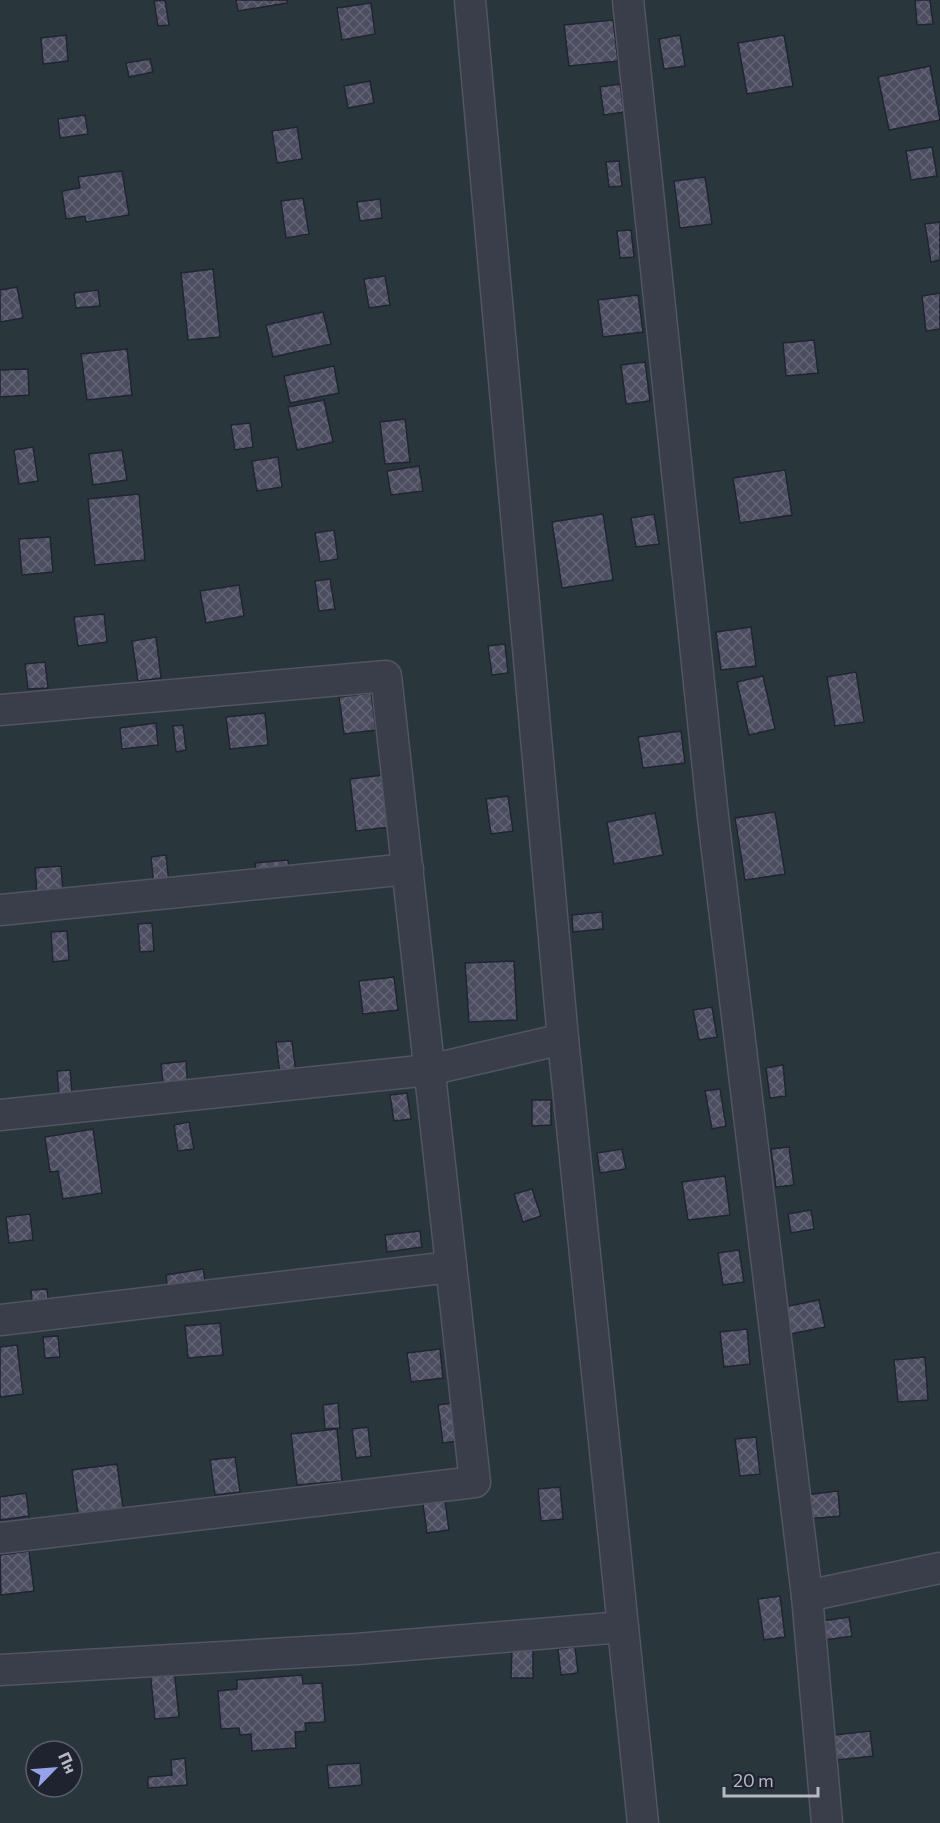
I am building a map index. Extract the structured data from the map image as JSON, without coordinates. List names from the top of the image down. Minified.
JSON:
{"scale_bar":"20 m","north":"top right"}
